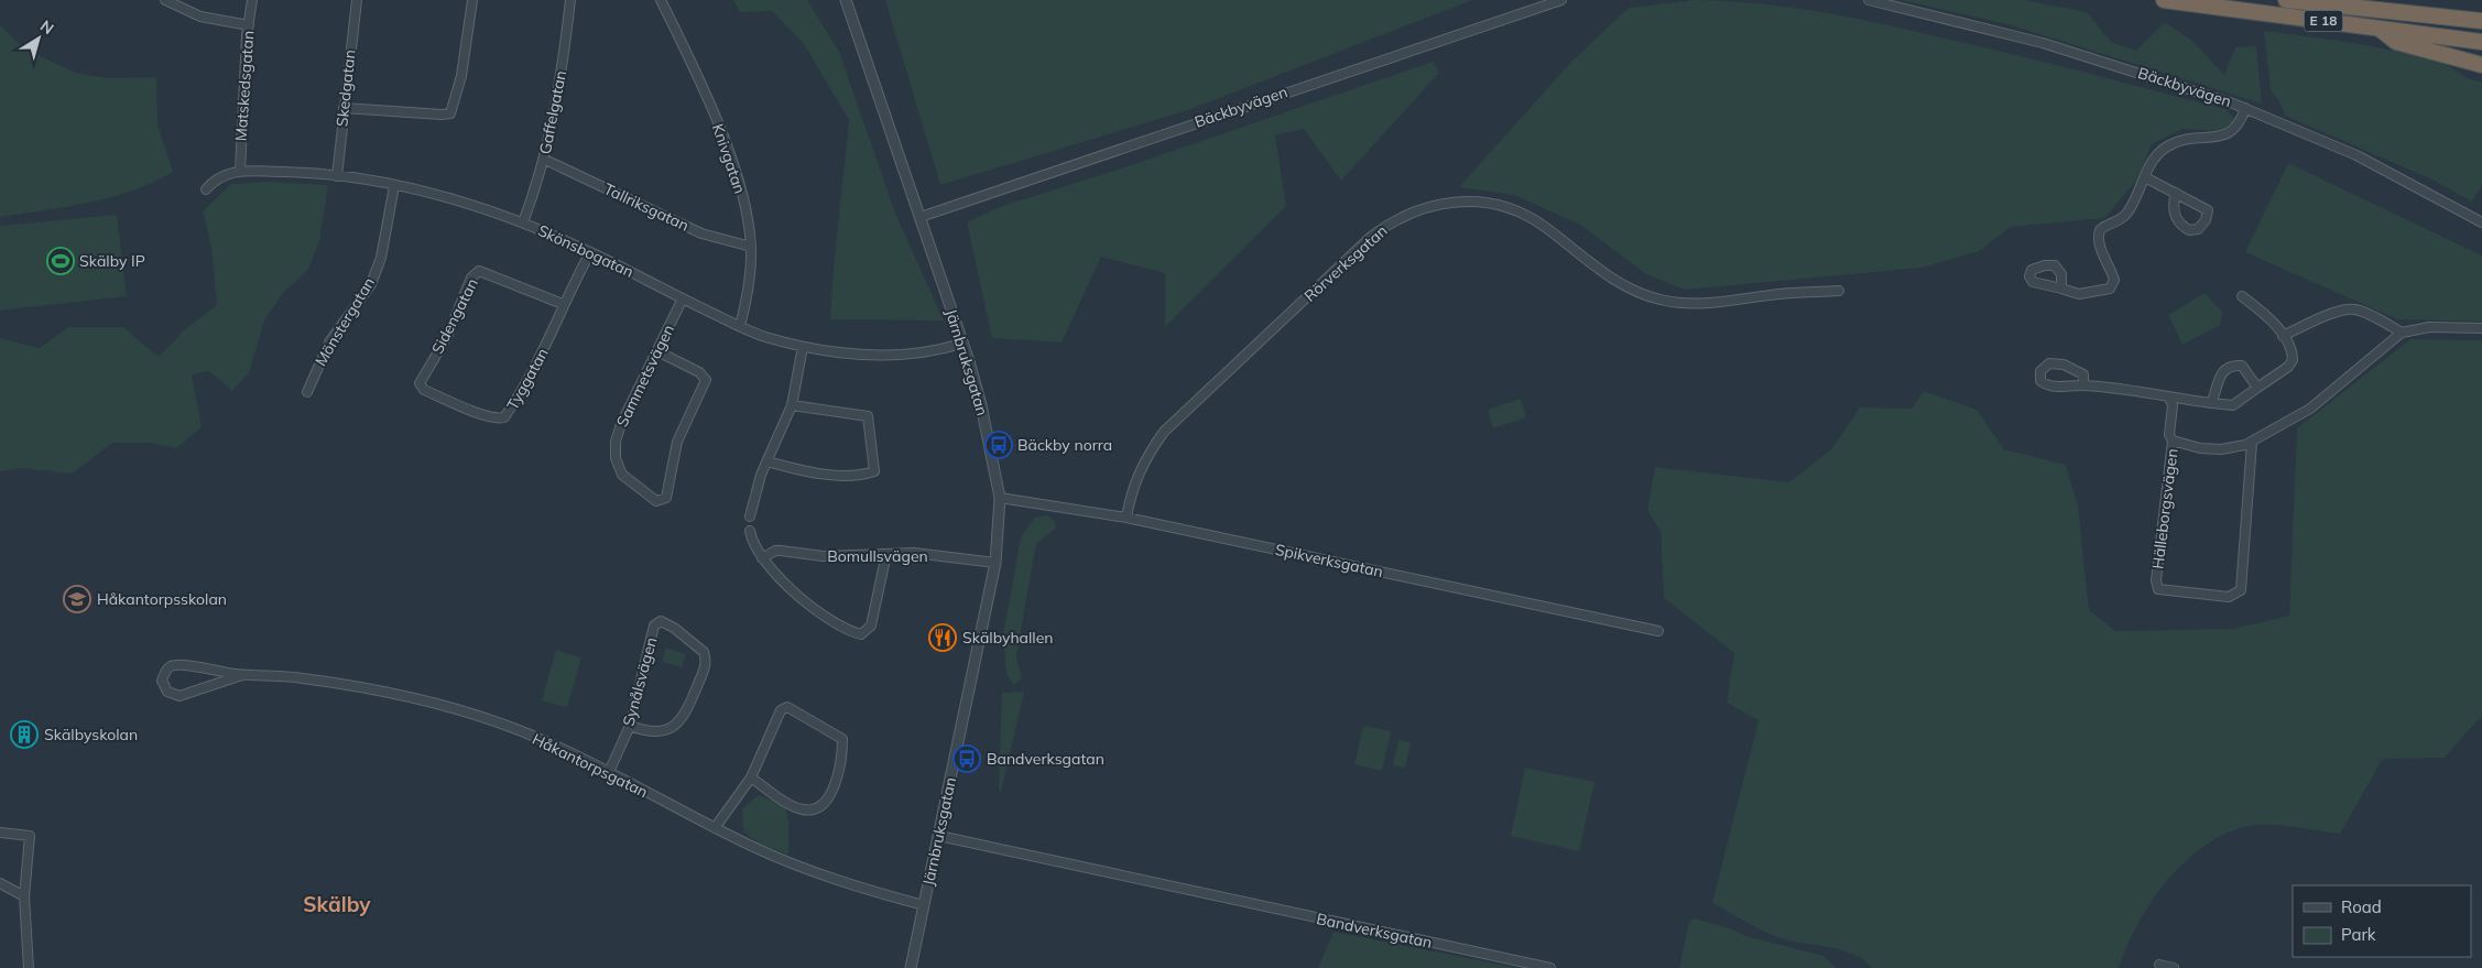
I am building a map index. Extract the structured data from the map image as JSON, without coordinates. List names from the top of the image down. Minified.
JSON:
{"streets":{"highway":["E 18"],"street":["Matskedsgatan","Bäckbyvägen","Skedgatan","Gaffelgatan","Knivgatan","Tallriksgatan","Skönsbogatan","Rörverksgatan","Sidengatan","Mönstergatan","Järnbruksgatan","Sammetsvägen","Tyggatan","Hälleborgsvägen","Bomullsvägen","Spikverksgatan","Synålsvägen","Håkantorpsgatan","Bandverksgatan"]},"crossings":[["Matskedsgatan","Skönsbogatan"],["Bäckbyvägen","Järnbruksgatan"],["Skedgatan","Skönsbogatan"],["Gaffelgatan","Tallriksgatan"],["Gaffelgatan","Skönsbogatan"],["Knivgatan","Tallriksgatan"],["Knivgatan","Skönsbogatan"],["Skönsbogatan","Mönstergatan"],["Skönsbogatan","Järnbruksgatan"],["Skönsbogatan","Sammetsvägen"],["Skönsbogatan","Tyggatan"],["Rörverksgatan","Spikverksgatan"],["Sidengatan","Tyggatan"],["Järnbruksgatan","Bomullsvägen"],["Järnbruksgatan","Spikverksgatan"],["Järnbruksgatan","Håkantorpsgatan"],["Järnbruksgatan","Bandverksgatan"],["Synålsvägen","Håkantorpsgatan"]],"districts":["Skälby"],"places":{"sports":["Skälby IP"],"bus stop":["Bäckby norra","Bandverksgatan"],"school or university":["Håkantorpsskolan"],"restaurant":["Skälbyhallen"],"building":["Skälbyskolan"]},"legend":["Road","Park"],"north":"top right"}
